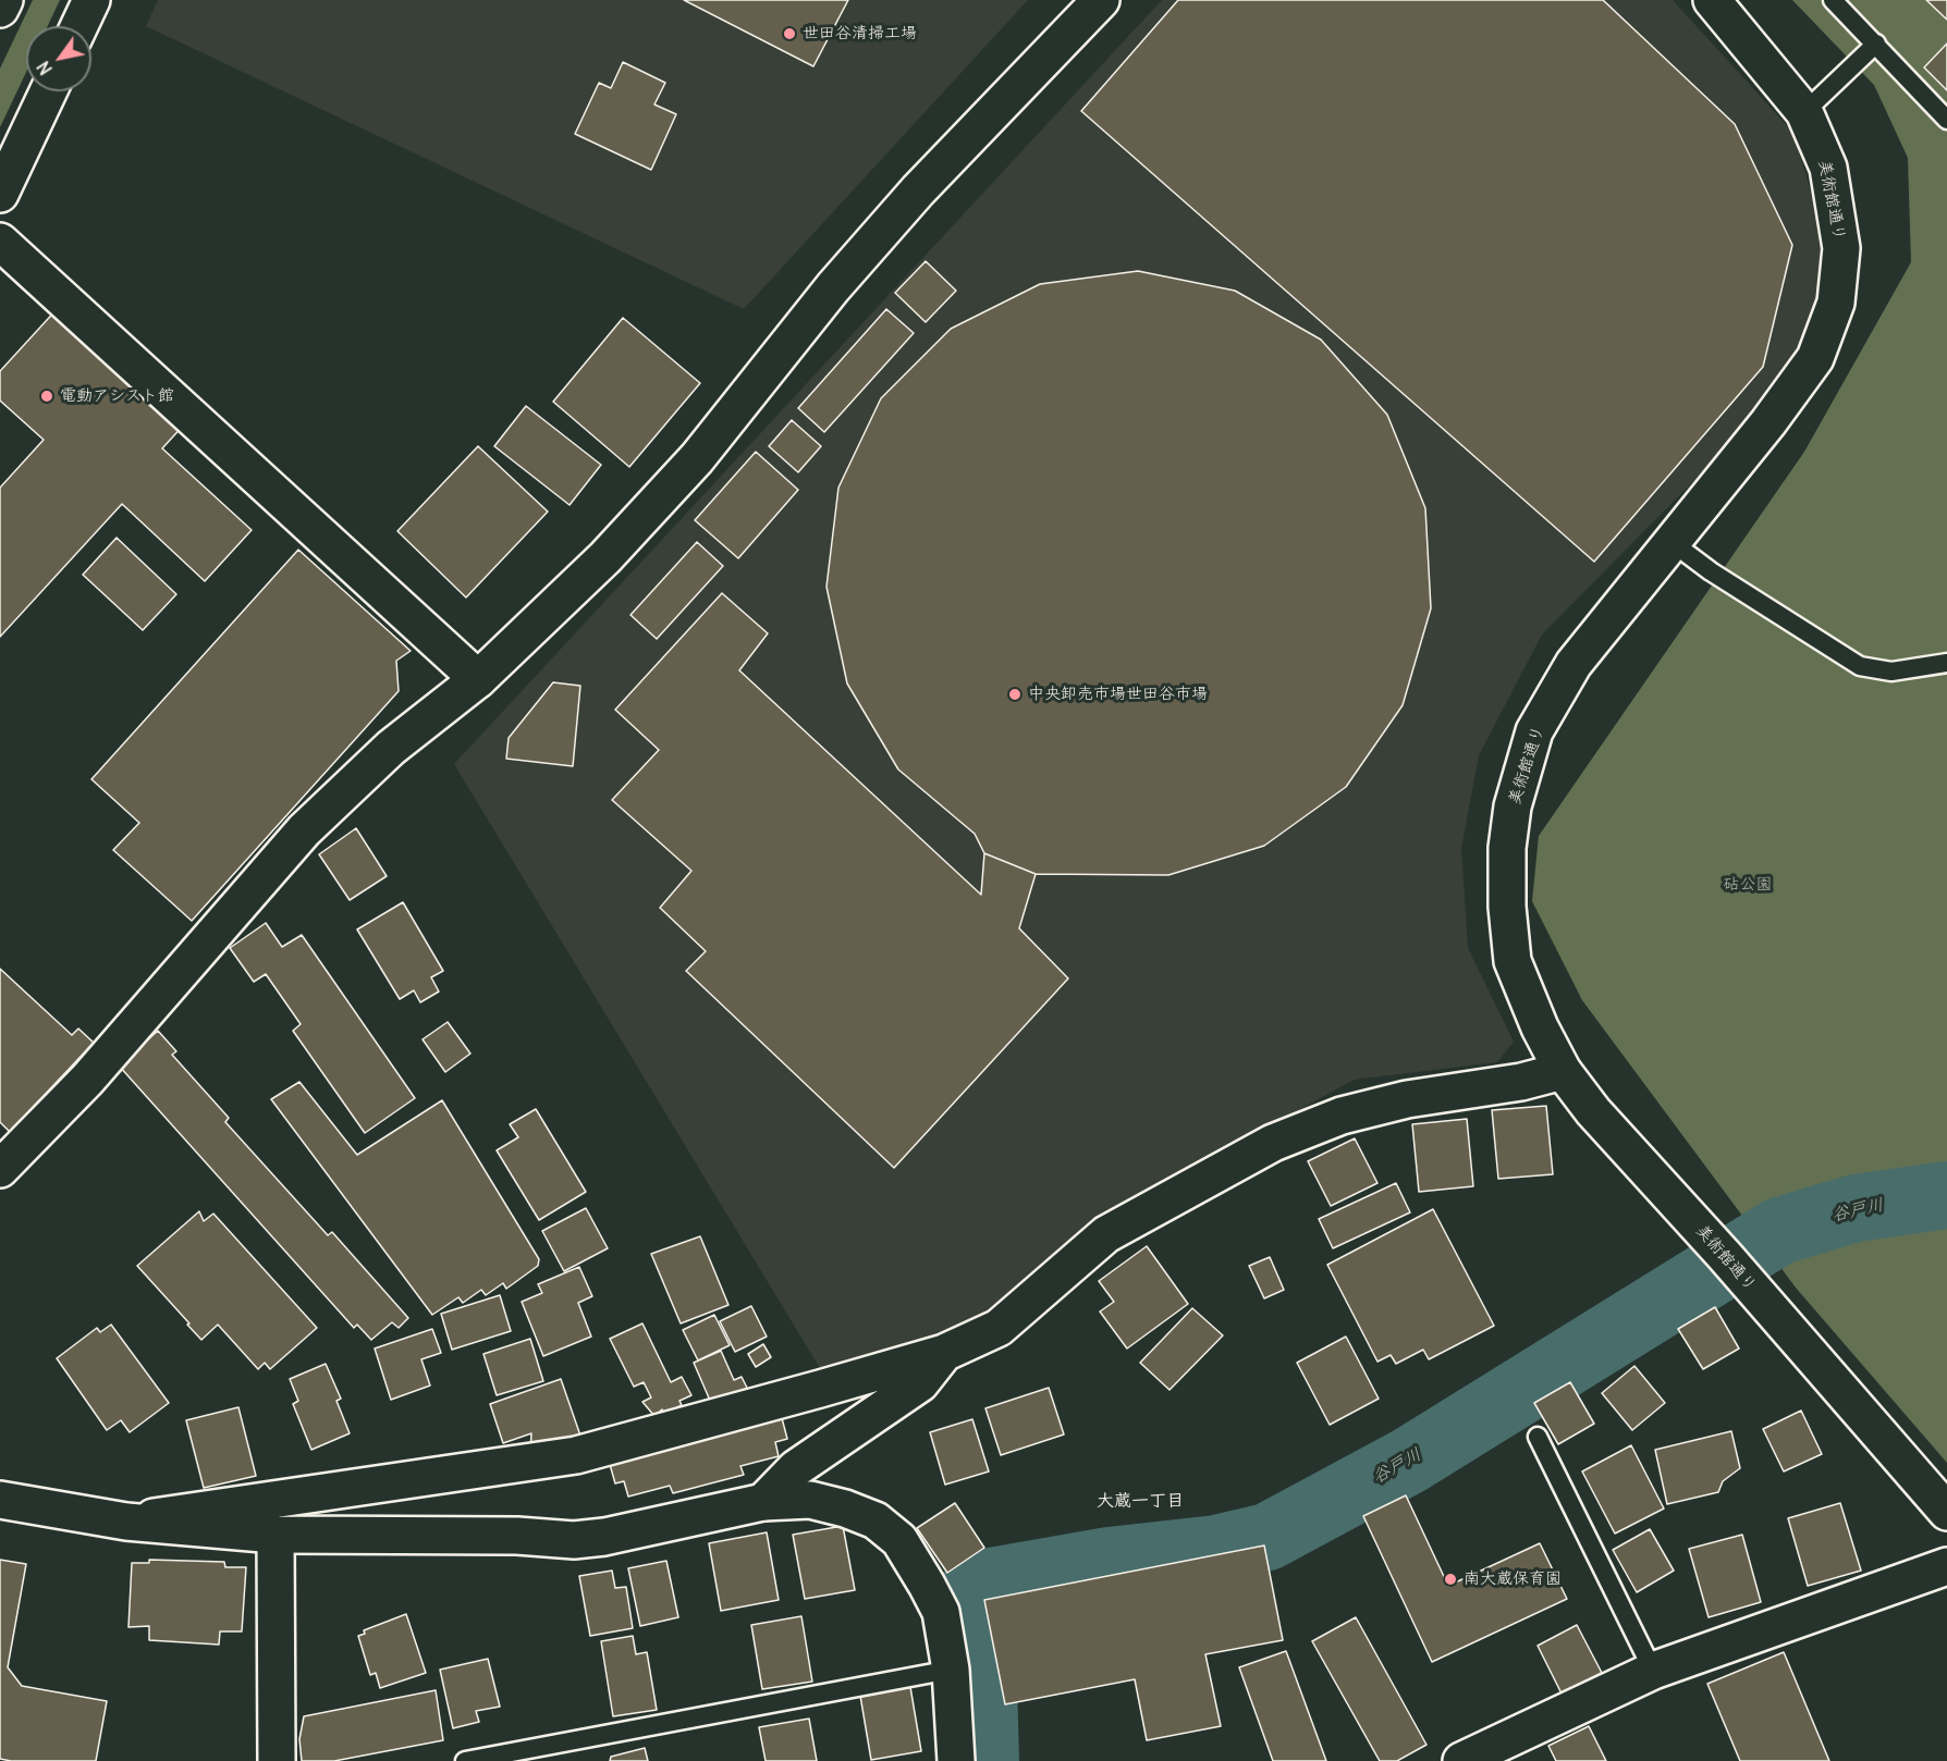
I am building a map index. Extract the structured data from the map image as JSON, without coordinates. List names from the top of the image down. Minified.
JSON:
{"streets":{"street":["美術館通り"]},"districts":["大蔵一丁目"],"water":["谷戸川"],"parks":["砧公園"],"places":["世田谷清掃工場","電動アシスト館","中央卸売市場世田谷市場","南大蔵保育園"],"north":"bottom left"}
